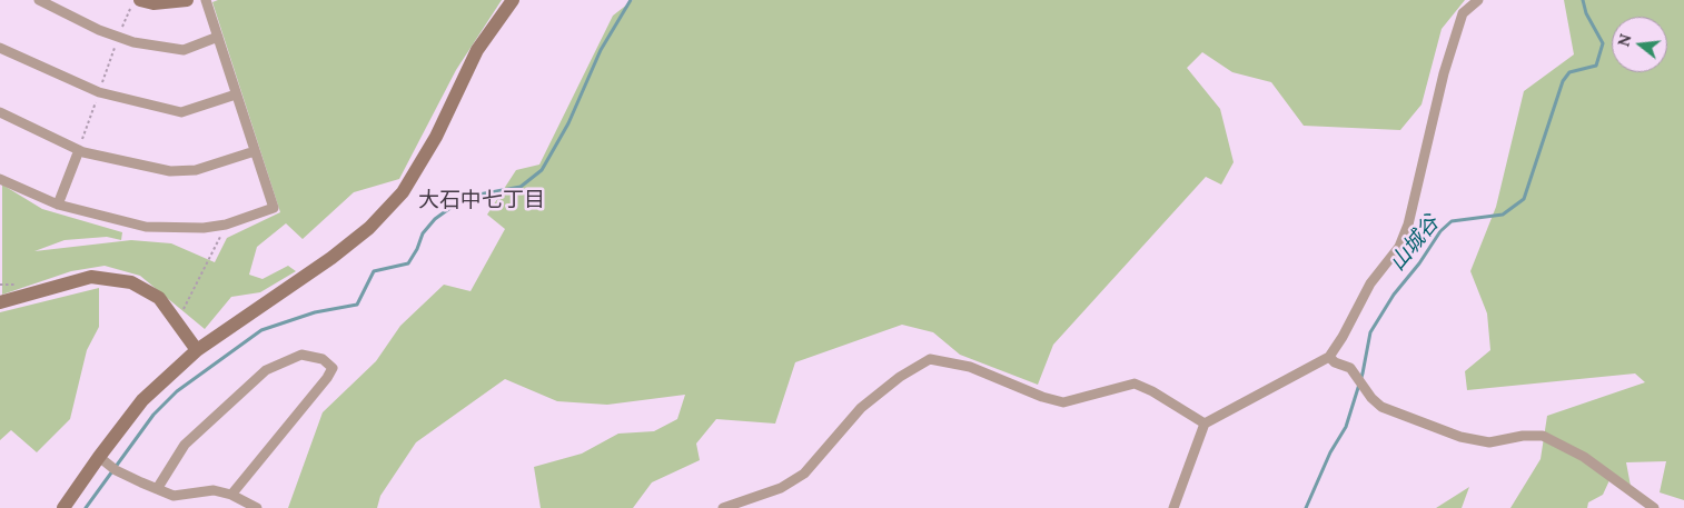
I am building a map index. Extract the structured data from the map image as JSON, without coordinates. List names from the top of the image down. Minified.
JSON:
{"districts":["大石中七丁目"],"water":["山城谷"],"north":"left"}
